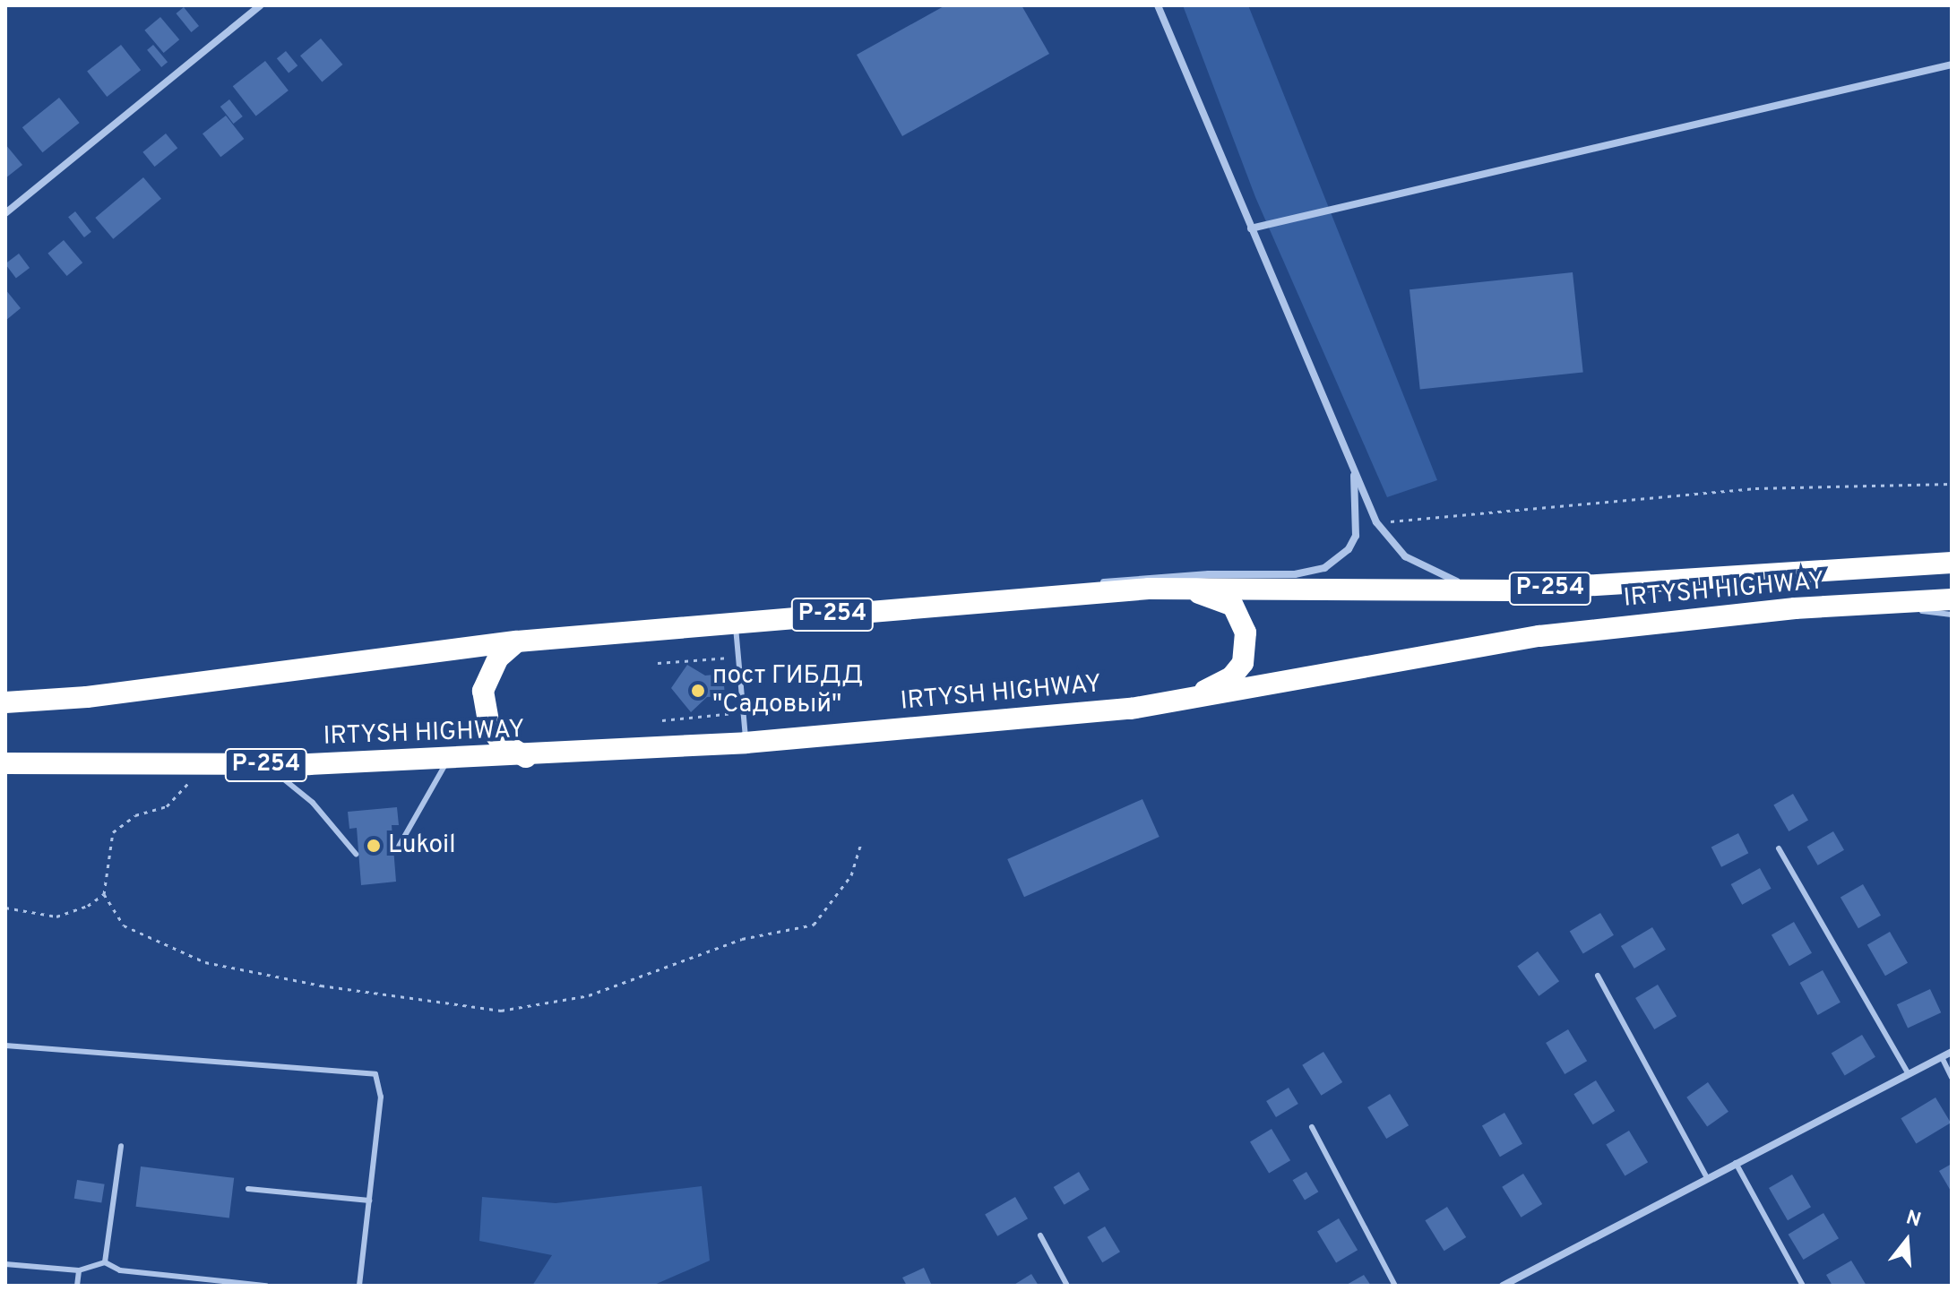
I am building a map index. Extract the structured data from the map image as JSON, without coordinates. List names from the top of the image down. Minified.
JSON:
{"streets":{"highway":["Р-254","IRTYSH HIGHWAY"]},"places":["пост ГИБДД \"Садовый\"","Lukoil"],"north":"top"}
